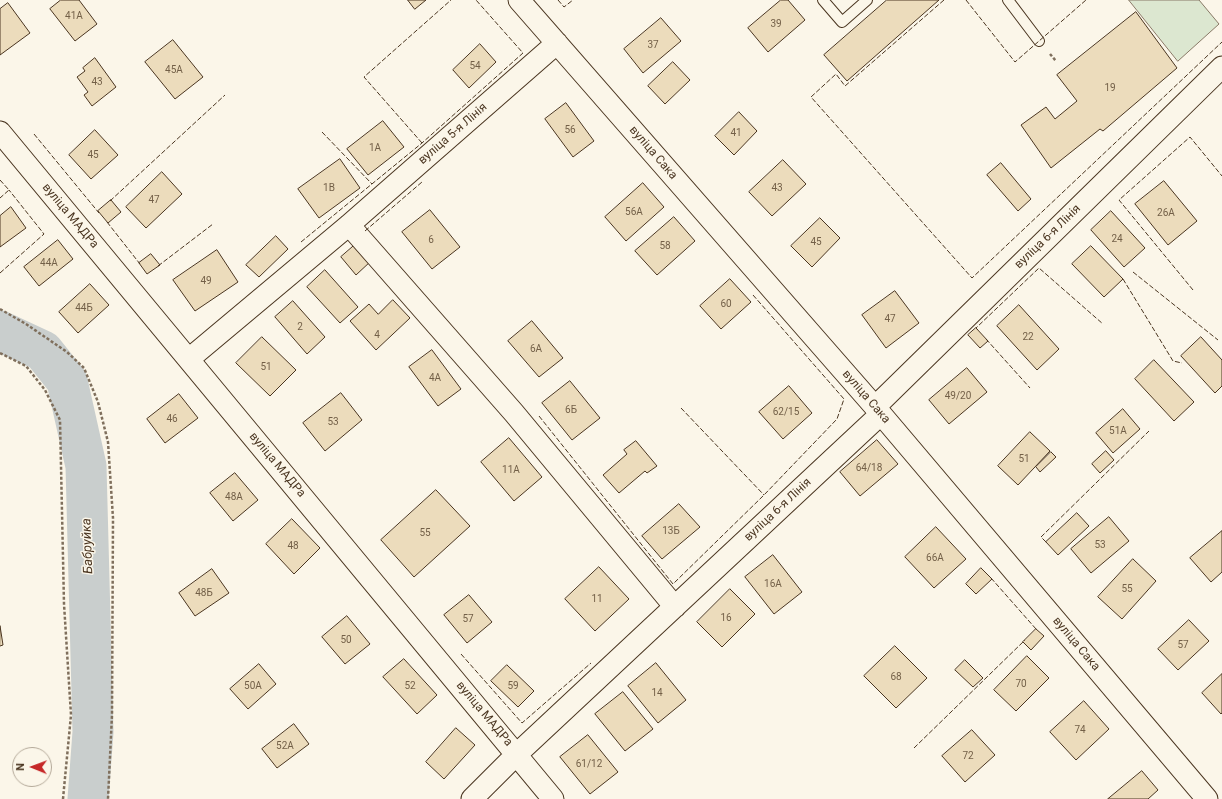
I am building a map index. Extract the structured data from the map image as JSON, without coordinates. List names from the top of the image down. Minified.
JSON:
{"streets":{"street":["вуліца 5-я Лінія","вуліца Сака","вуліца МАДРа","вуліца 6-я Лінія"]},"crossings":[["вуліца 5-я Лінія","вуліца Сака"],["вуліца 5-я Лінія","вуліца МАДРа"],["вуліца Сака","вуліца 6-я Лінія"],["вуліца МАДРа","вуліца 6-я Лінія"]],"water":["Бабруйка"],"house_numbers":["41А","39","37","54","45А","43","19","56","41","1А","45","1В","43","47","56А","26А","24","6","45","58","44А","49","60","44Б","47","2","4","22","6А","51","4А","49/20","6Б","62/15","46","53","51А","51","64/18","11А","48А","13Б","55","53","48","66А","16А","55","48Б","11","16","57","50","57","68","70","50А","52","59","14","74","52А","72","61/12"],"north":"left"}
